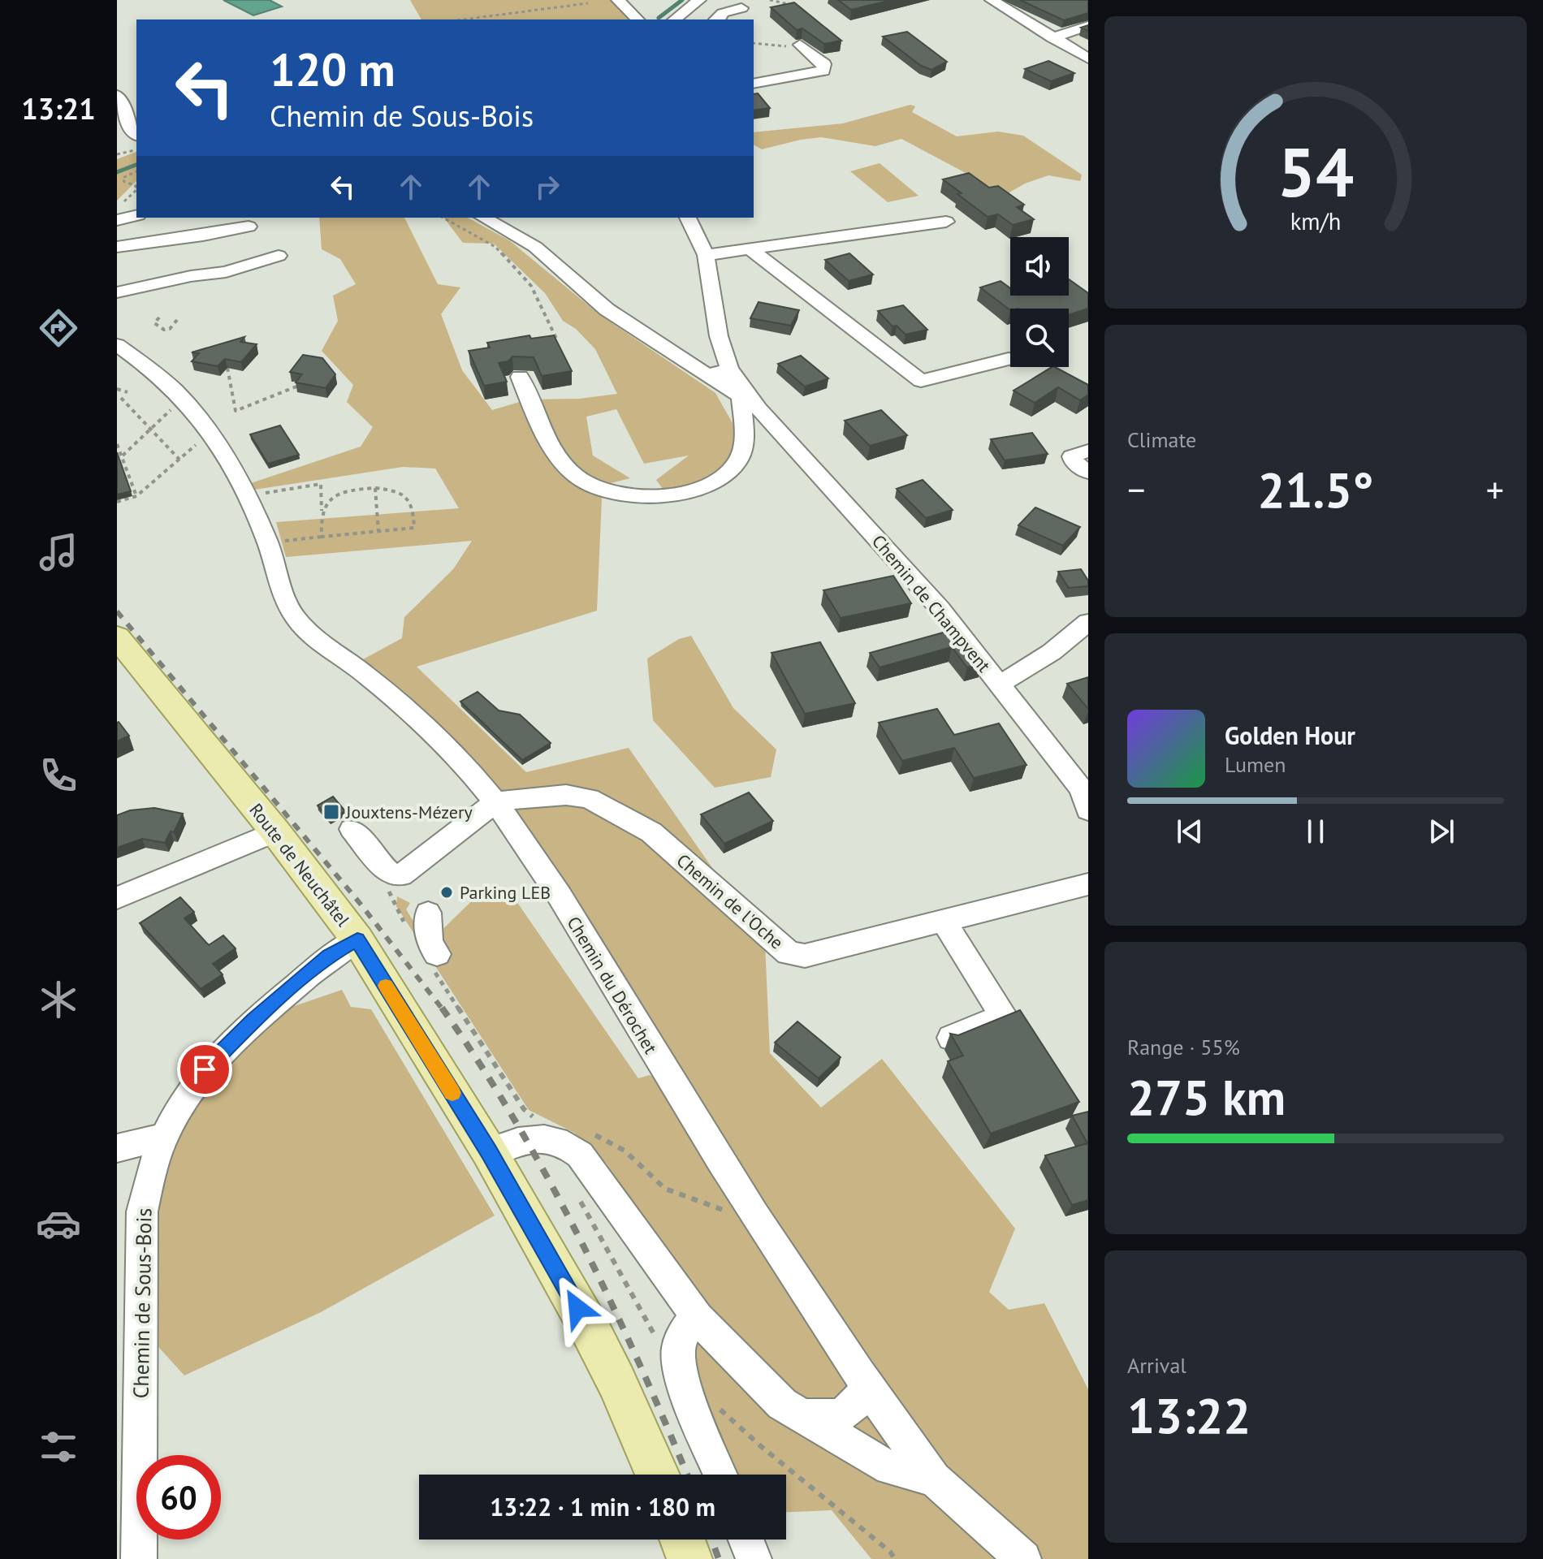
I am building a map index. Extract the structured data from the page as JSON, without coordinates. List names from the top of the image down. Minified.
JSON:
{"streets":{"main road":["Route de Neuchâtel"],"street":["Chemin de Champvent","Chemin de l'Oche","Chemin du Dérochet","Chemin de Sous-Bois"]},"crossings":[["Route de Neuchâtel","Chemin de Sous-Bois"],["Chemin de l'Oche","Chemin du Dérochet"]],"places":{"transit":["Jouxtens-Mézery"],"other":["Parking LEB"]},"page":{"tabs":"13:21","turn":["120 m","Chemin de Sous-Bois"],"tile":["Climate",["Range · 55%","275 km"],["Arrival","13:22"]],"heat":["−","21.5°","+"],"song":["Golden Hour","Lumen"],"limit":"60","trip":"13:22 · 1 min · 180 m","gauge":["54","km/h"]}}
